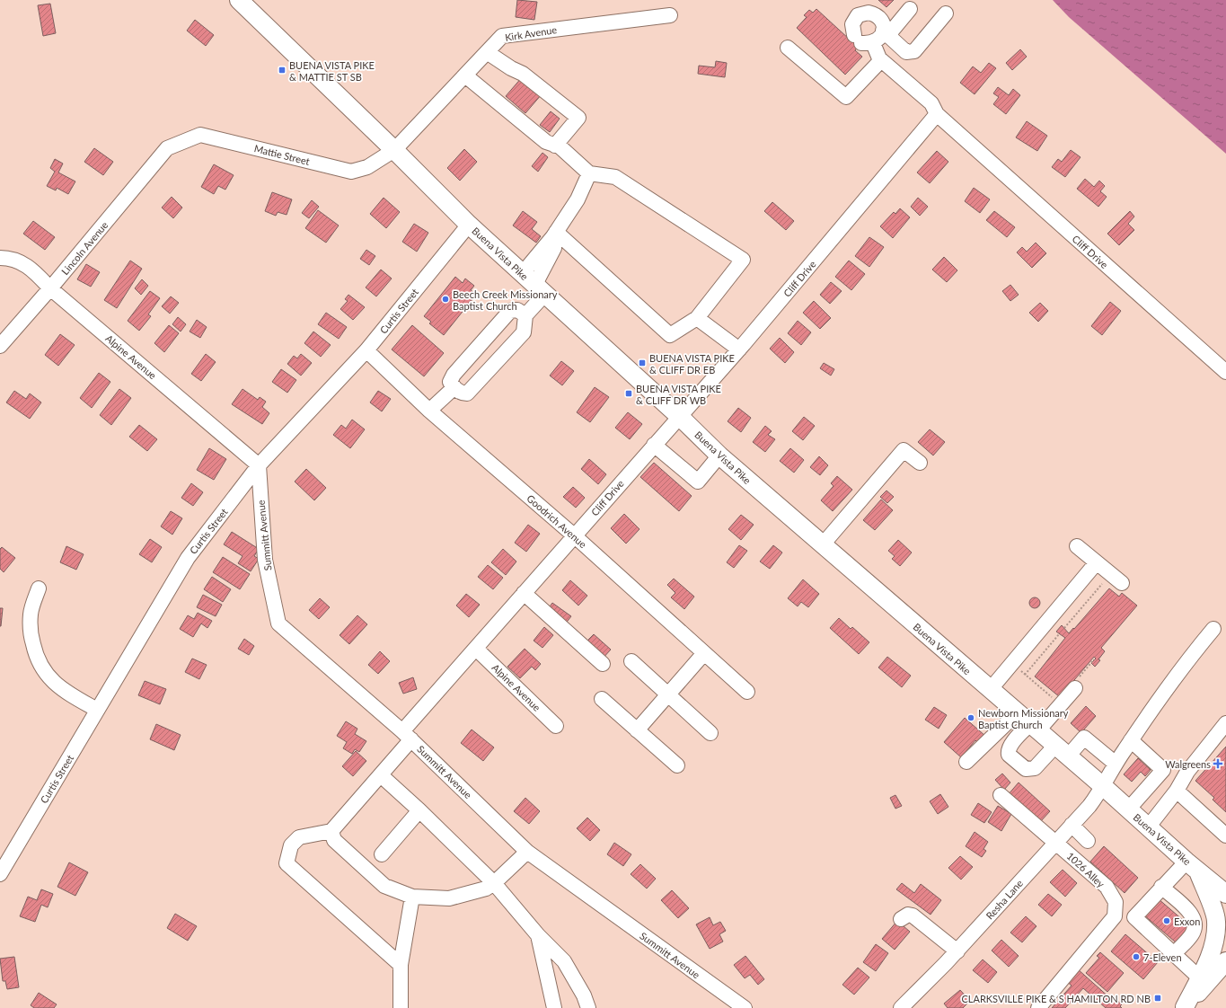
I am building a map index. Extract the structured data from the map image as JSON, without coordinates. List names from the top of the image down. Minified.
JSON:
{"streets":{"main road":["Buena Vista Pike"],"street":["Kirk Avenue","Mattie Street","Lincoln Avenue","Cliff Drive","Curtis Street","Alpine Avenue","Goodrich Avenue","Summitt Avenue","1026 Alley","Resha Lane"]},"crossings":[["Kirk Avenue","Mattie Street"],["Kirk Avenue","Buena Vista Pike"],["Mattie Street","Lincoln Avenue"],["Mattie Street","Buena Vista Pike"],["Lincoln Avenue","Alpine Avenue"],["Cliff Drive","Buena Vista Pike"],["Cliff Drive","Alpine Avenue"],["Cliff Drive","Goodrich Avenue"],["Cliff Drive","Summitt Avenue"],["Buena Vista Pike","Curtis Street"],["Buena Vista Pike","Resha Lane"],["Curtis Street","Alpine Avenue"],["Curtis Street","Goodrich Avenue"],["Curtis Street","Summitt Avenue"],["Alpine Avenue","Summitt Avenue"],["1026 Alley","Resha Lane"]],"places":{"transit":["BUENA VISTA PIKE & MATTIE ST SB","BUENA VISTA PIKE & CLIFF DR EB","BUENA VISTA PIKE & CLIFF DR WB","CLARKSVILLE PIKE & S HAMILTON RD NB"],"other":["Beech Creek Missionary Baptist Church","Newborn Missionary Baptist Church","Exxon","7-Eleven"],"health":["Walgreens"]}}
